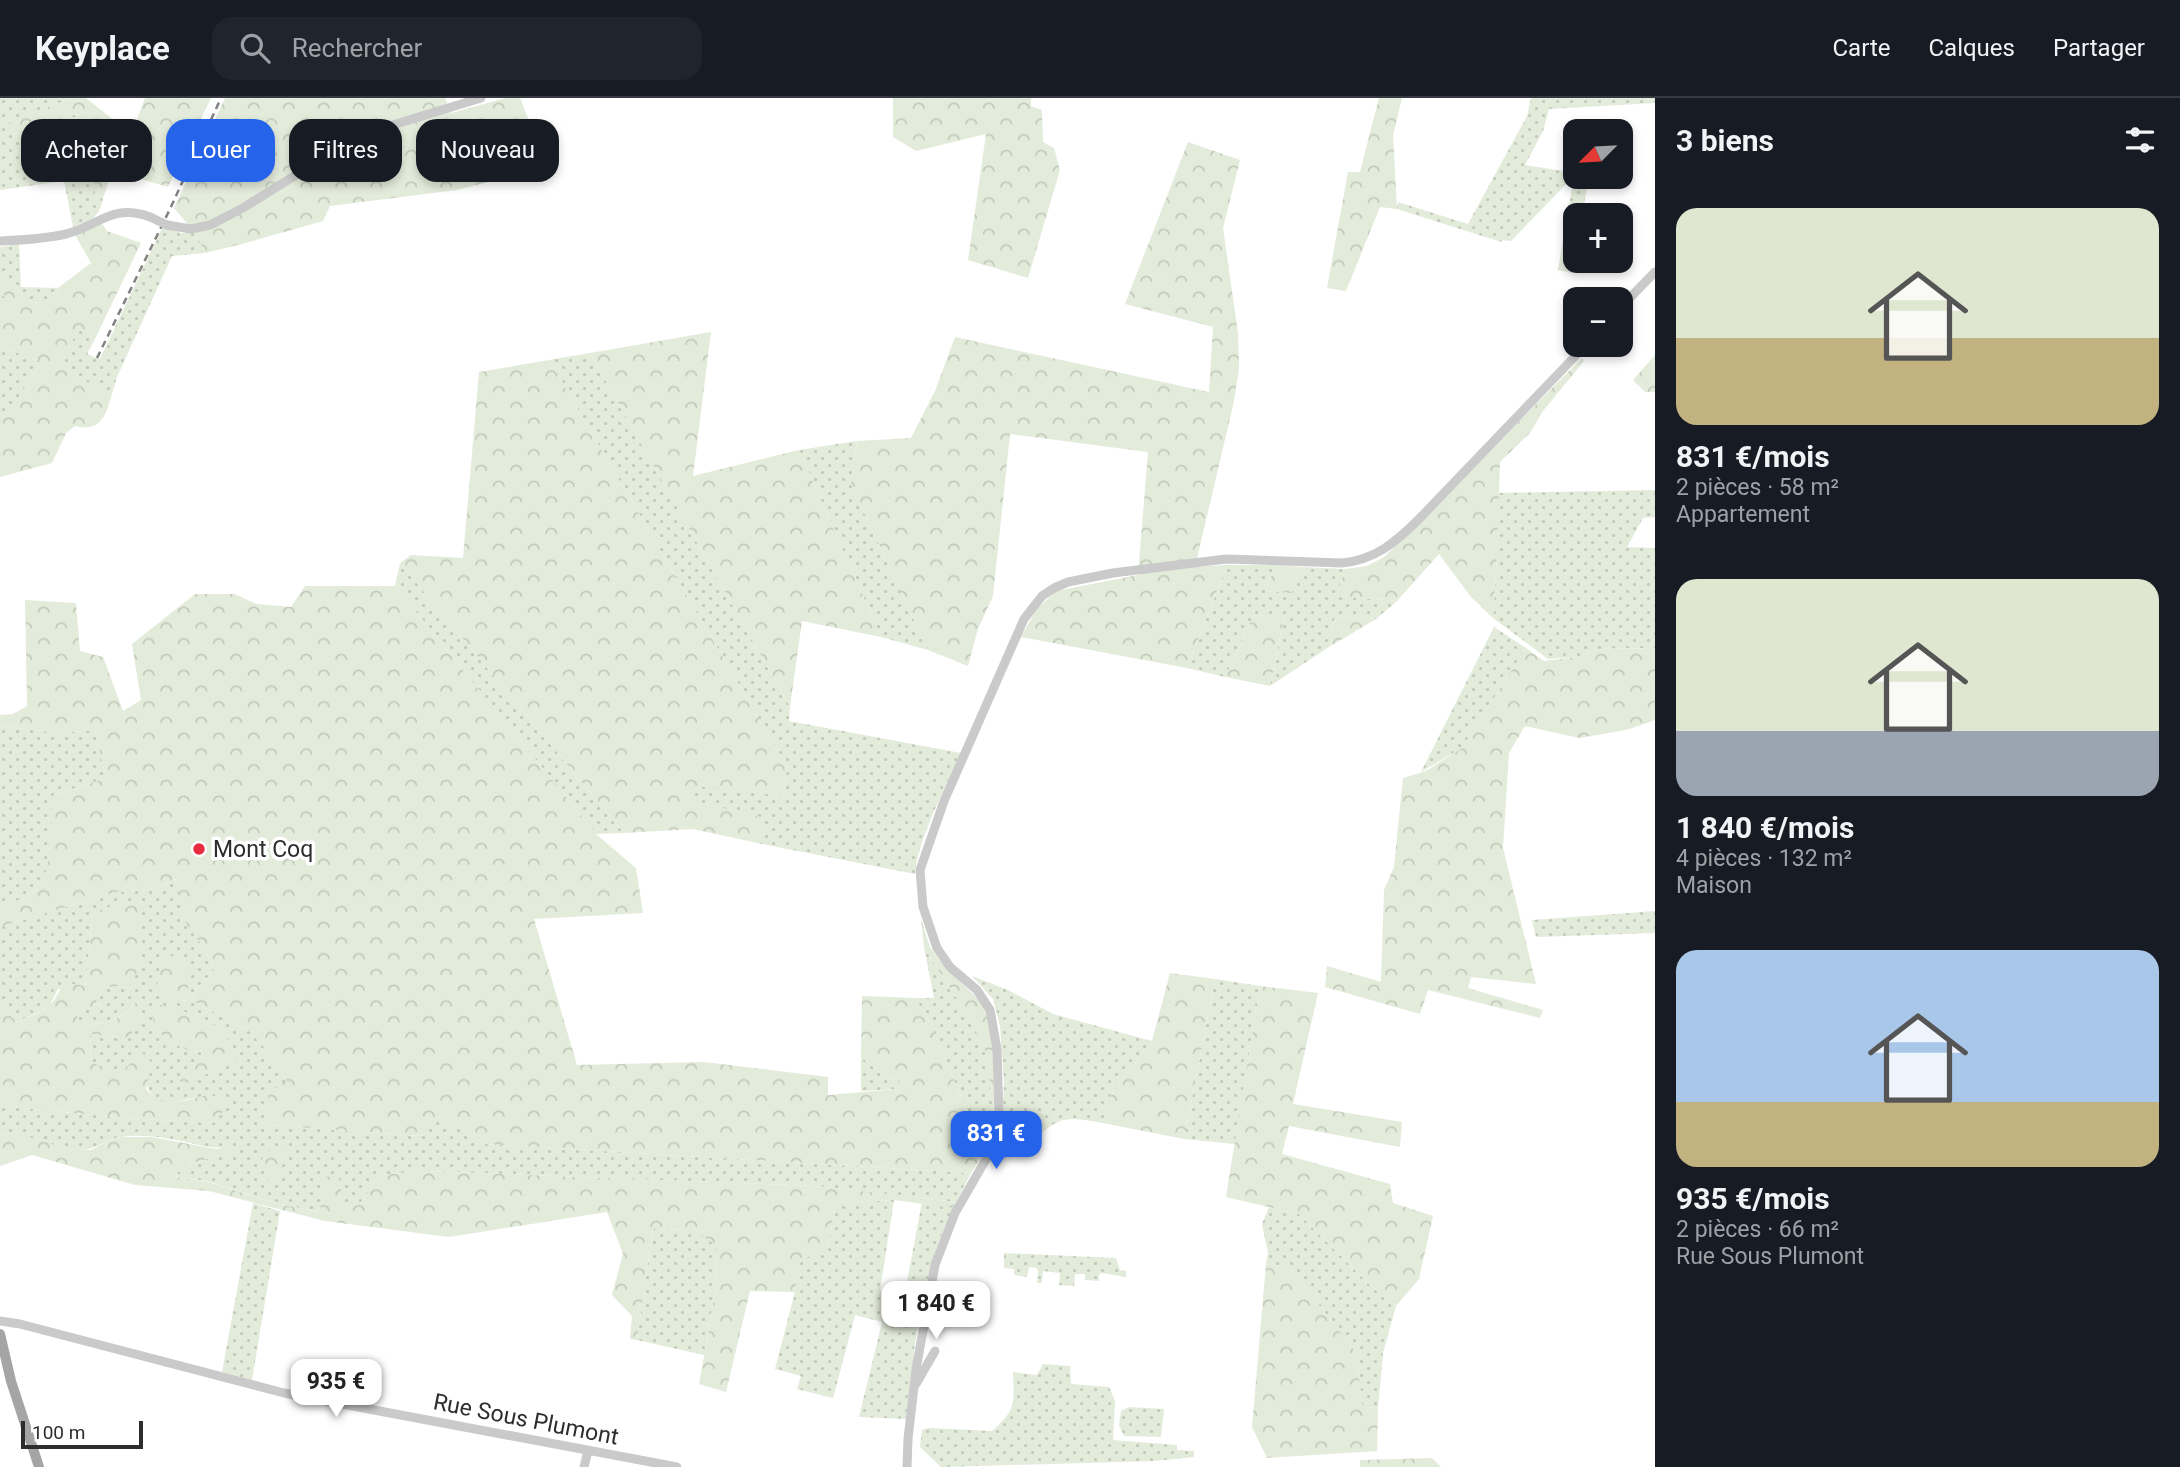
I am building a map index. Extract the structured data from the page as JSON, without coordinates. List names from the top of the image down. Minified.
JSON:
{"streets":{"street":["Rue Sous Plumont"]},"places":["Mont Coq"],"scale_bar":"100 m","north":"bottom left","page":{"header":"Keyplace","search":"Rechercher","nav":["Carte","Calques","Partager"],"heading":"3 biens","map_buttons":["+","−"],"chip":["Acheter","Louer","Filtres","Nouveau"],"list":[{"name":"831 €/mois","note":"2 pièces · 58 m² · Appartement"},{"name":"1 840 €/mois","note":"4 pièces · 132 m² · Maison"},{"name":"935 €/mois","note":"2 pièces · 66 m² · Rue Sous Plumont"}],"price":["831 €","1 840 €","935 €"],"scale":"100 m"}}
